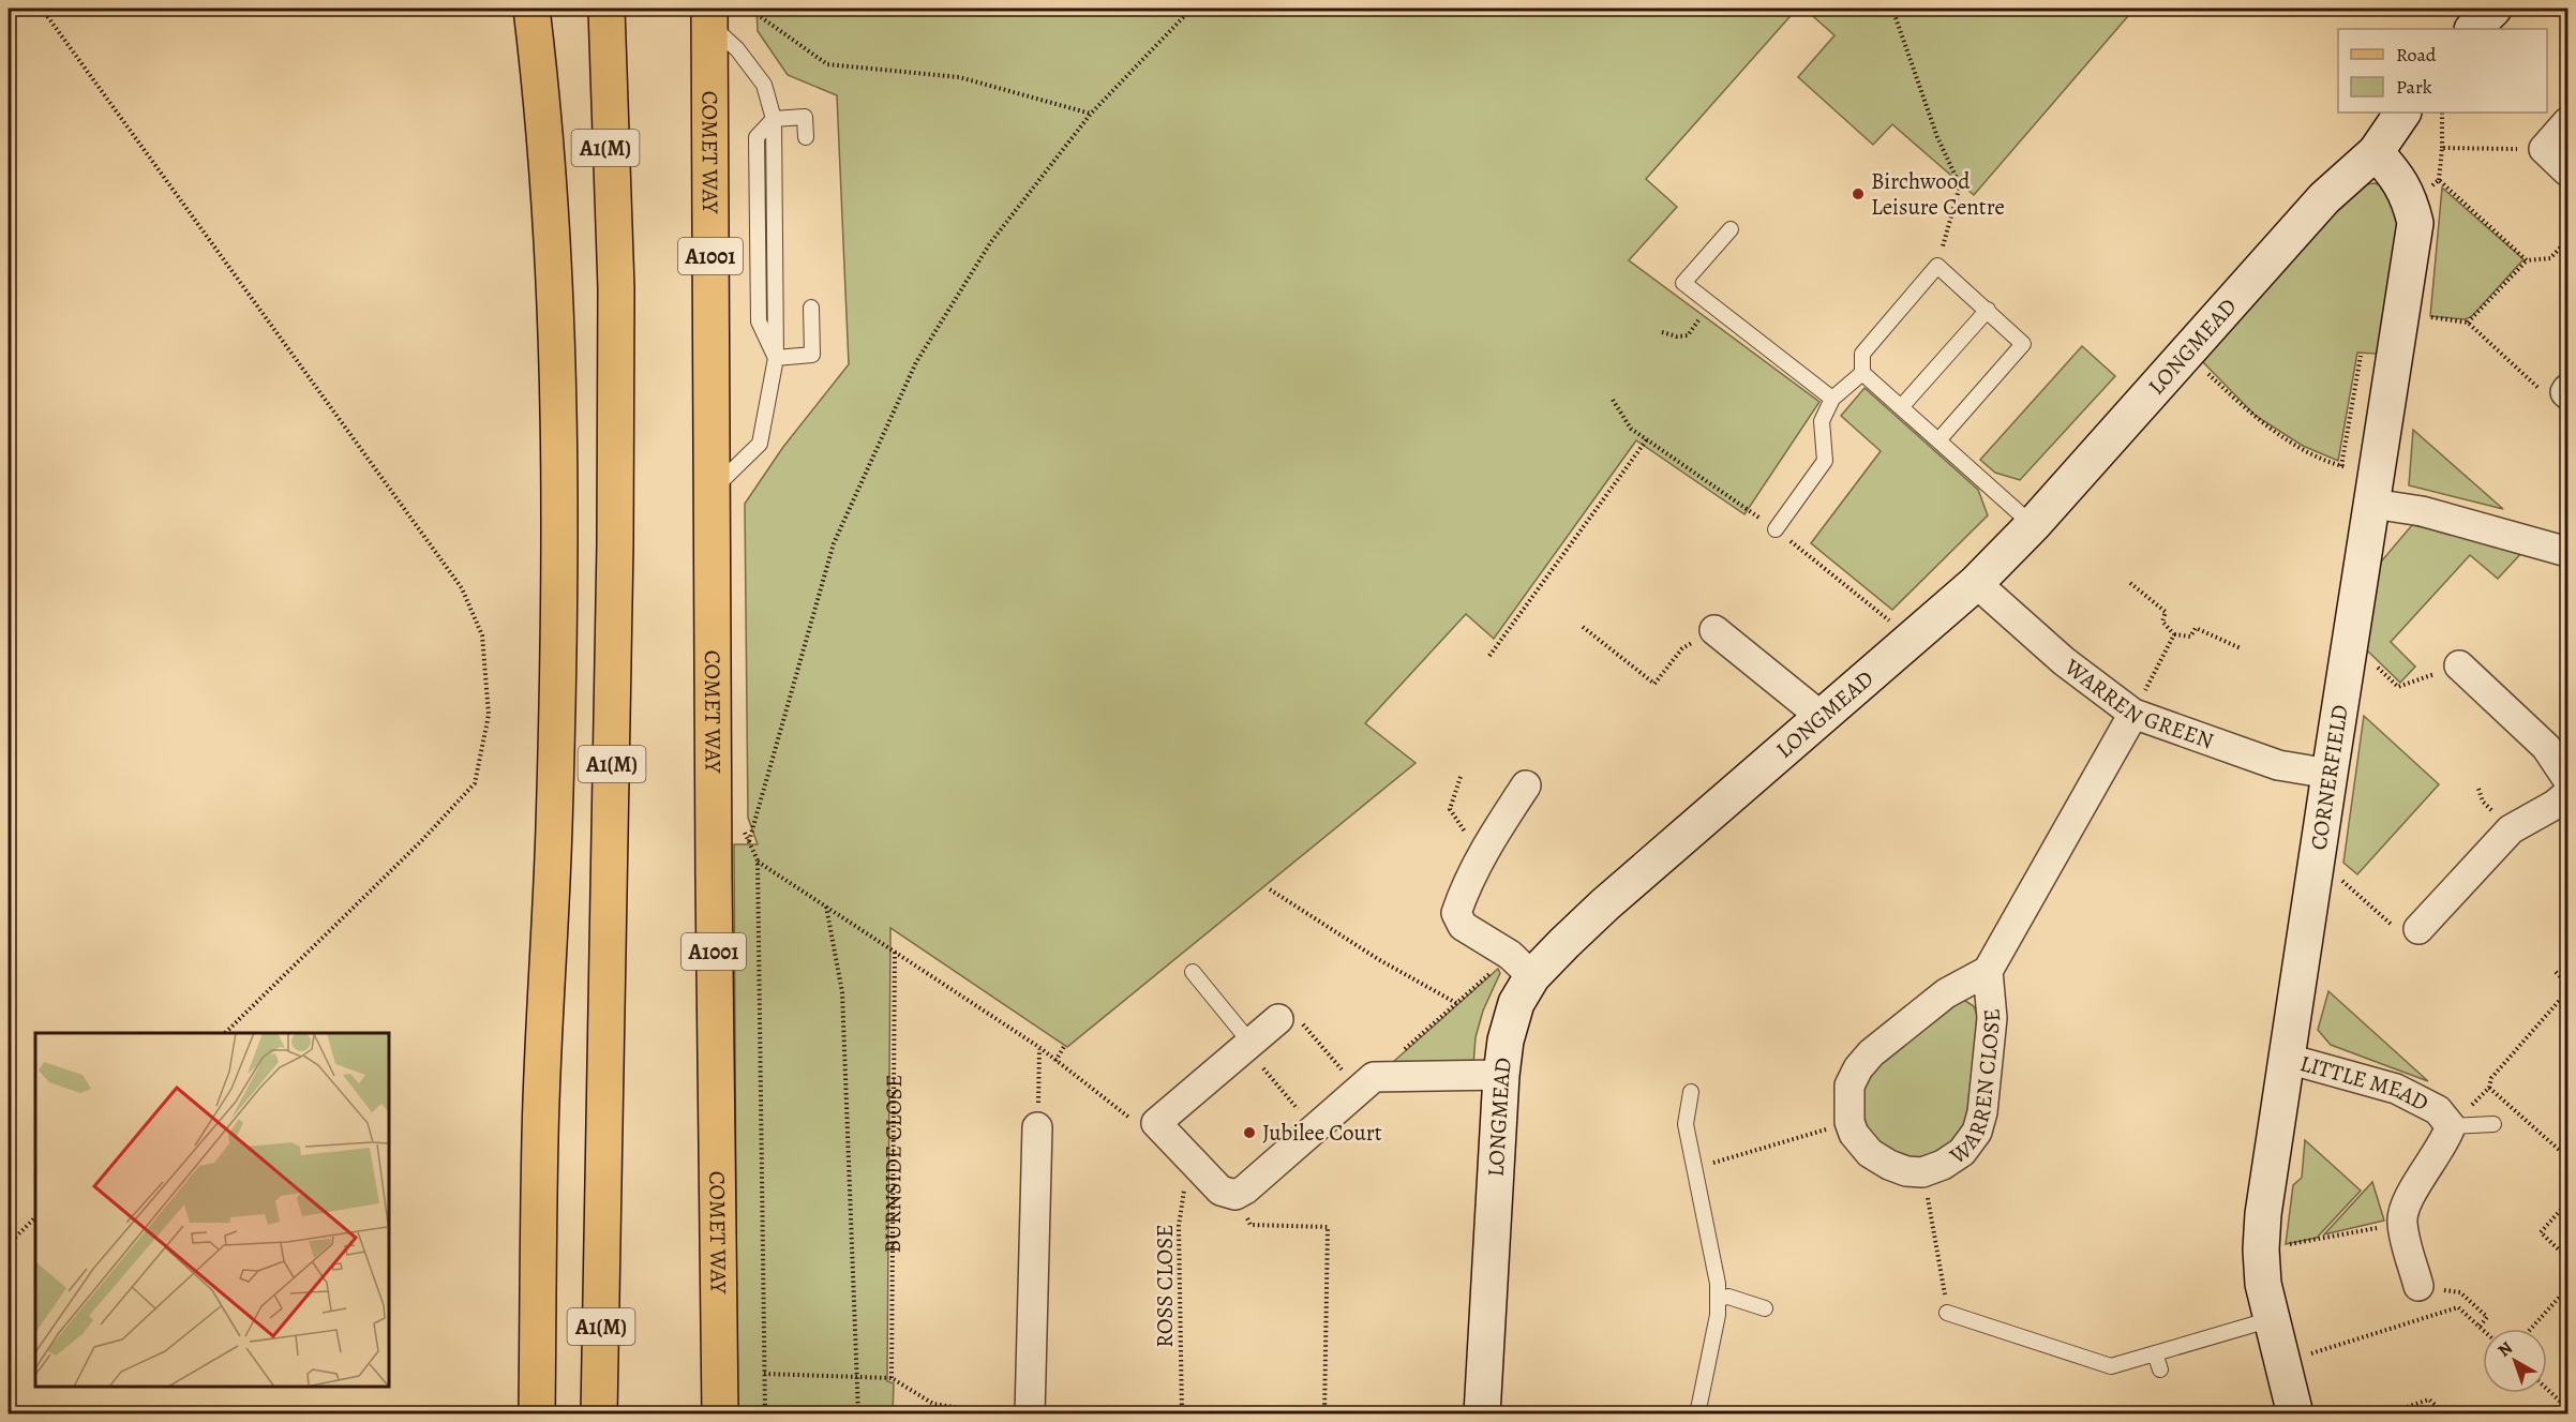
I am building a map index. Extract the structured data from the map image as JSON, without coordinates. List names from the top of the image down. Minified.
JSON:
{"streets":{"main road":["A1(M)","COMET WAY","A1001"],"street":["LONGMEAD","WARREN GREEN","CORNERFIELD","WARREN CLOSE","LITTLE MEAD"],"path":["BURNSIDE CLOSE","ROSS CLOSE"]},"crossings":[["LONGMEAD","WARREN GREEN"],["LONGMEAD","CORNERFIELD"],["WARREN GREEN","CORNERFIELD"],["WARREN GREEN","WARREN CLOSE"],["CORNERFIELD","LITTLE MEAD"]],"places":["Birchwood Leisure Centre","Jubilee Court"],"legend":["Road","Park"],"north":"top left"}
